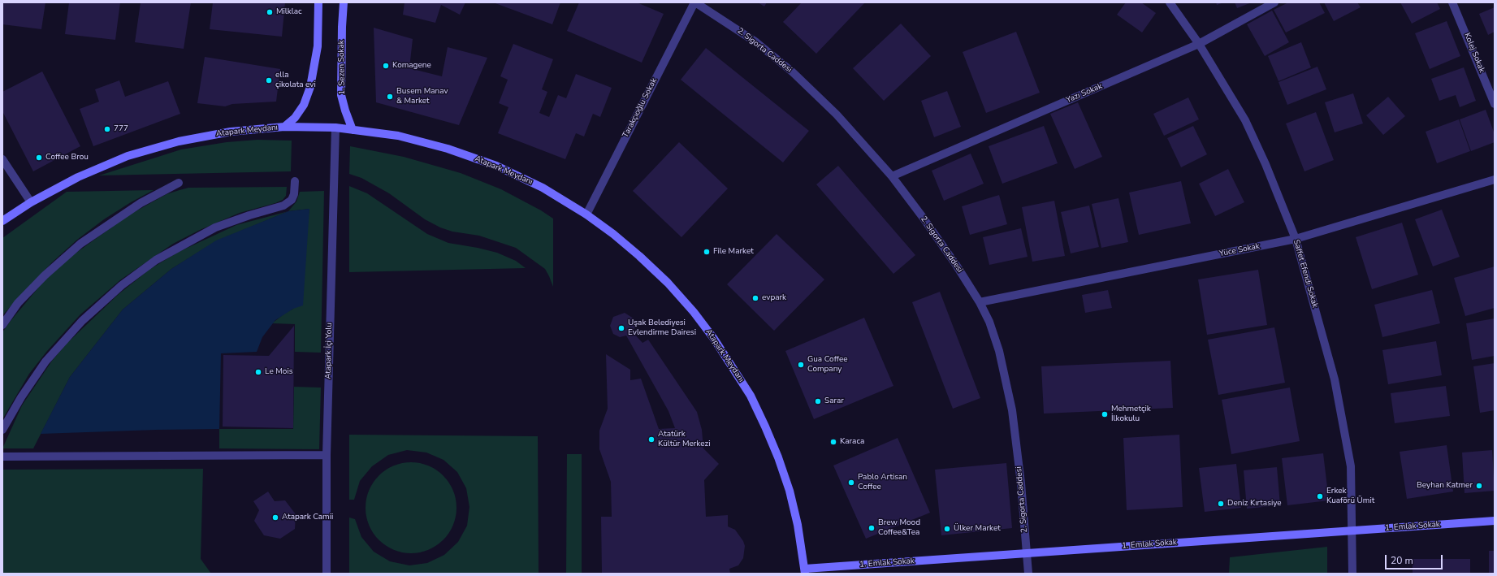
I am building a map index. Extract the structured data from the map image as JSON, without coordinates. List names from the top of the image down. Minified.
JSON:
{"streets":{"main road":["1. Sezen Sokak","Atapark Meydanı","1. Emlak Sokak"],"street":["2. Sigorta Caddesi","Kolej Sokak","Yazı Sokak","Tarakçıoğlu Sokak","Yüce Sokak","Saffet Efendi Sokak","Atapark İçi Yolu"]},"crossings":[["2. Sigorta Caddesi","Yazı Sokak"],["2. Sigorta Caddesi","Tarakçıoğlu Sokak"],["2. Sigorta Caddesi","Yüce Sokak"],["2. Sigorta Caddesi","1. Emlak Sokak"],["1. Sezen Sokak","Atapark Meydanı"],["Yazı Sokak","Saffet Efendi Sokak"],["Tarakçıoğlu Sokak","Atapark Meydanı"],["Atapark Meydanı","Atapark İçi Yolu"],["Atapark Meydanı","1. Emlak Sokak"],["Yüce Sokak","Saffet Efendi Sokak"],["Saffet Efendi Sokak","1. Emlak Sokak"]],"places":["Milklac","Komagene","ella çikolata evi","Busem Manav & Market","777","Coffee Brou","File Market","evpark","Uşak Belediyesi Evlendirme Dairesi","Gua Coffee Company","Le Mois","Sarar","Mehmetçik İlkokulu","Atatürk Kültür Merkezi","Karaca","Pablo Artisan Coffee","Beyhan Katmer","Erkek Kuaförü Ümit","Deniz Kırtasiye","Atapark Camii","Brew Mood Coffee&Tea","Ülker Market"],"scale_bar":"20 m"}
